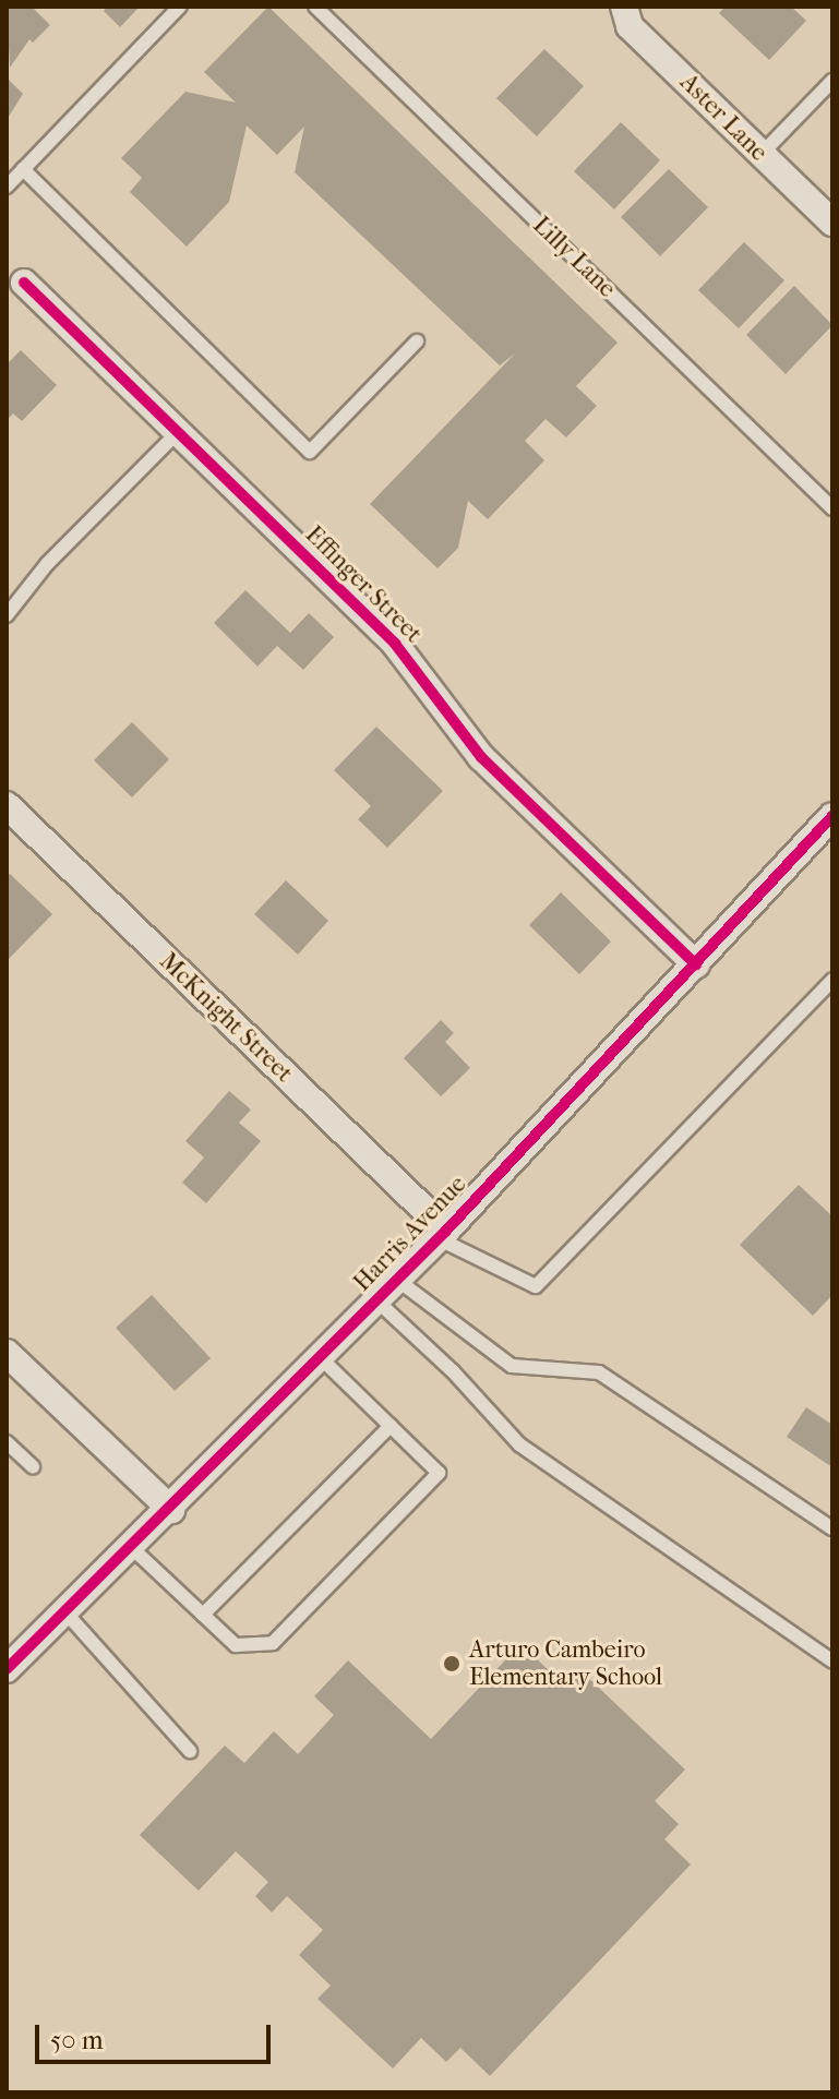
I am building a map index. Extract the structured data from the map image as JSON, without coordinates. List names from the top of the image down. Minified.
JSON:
{"streets":{"street":["Aster Lane","Effinger Street","McKnight Street","Harris Avenue"],"lane":["Lilly Lane"]},"crossings":[["Effinger Street","Harris Avenue"],["McKnight Street","Harris Avenue"]],"places":["Arturo Cambeiro Elementary School"],"scale_bar":"50 m"}
